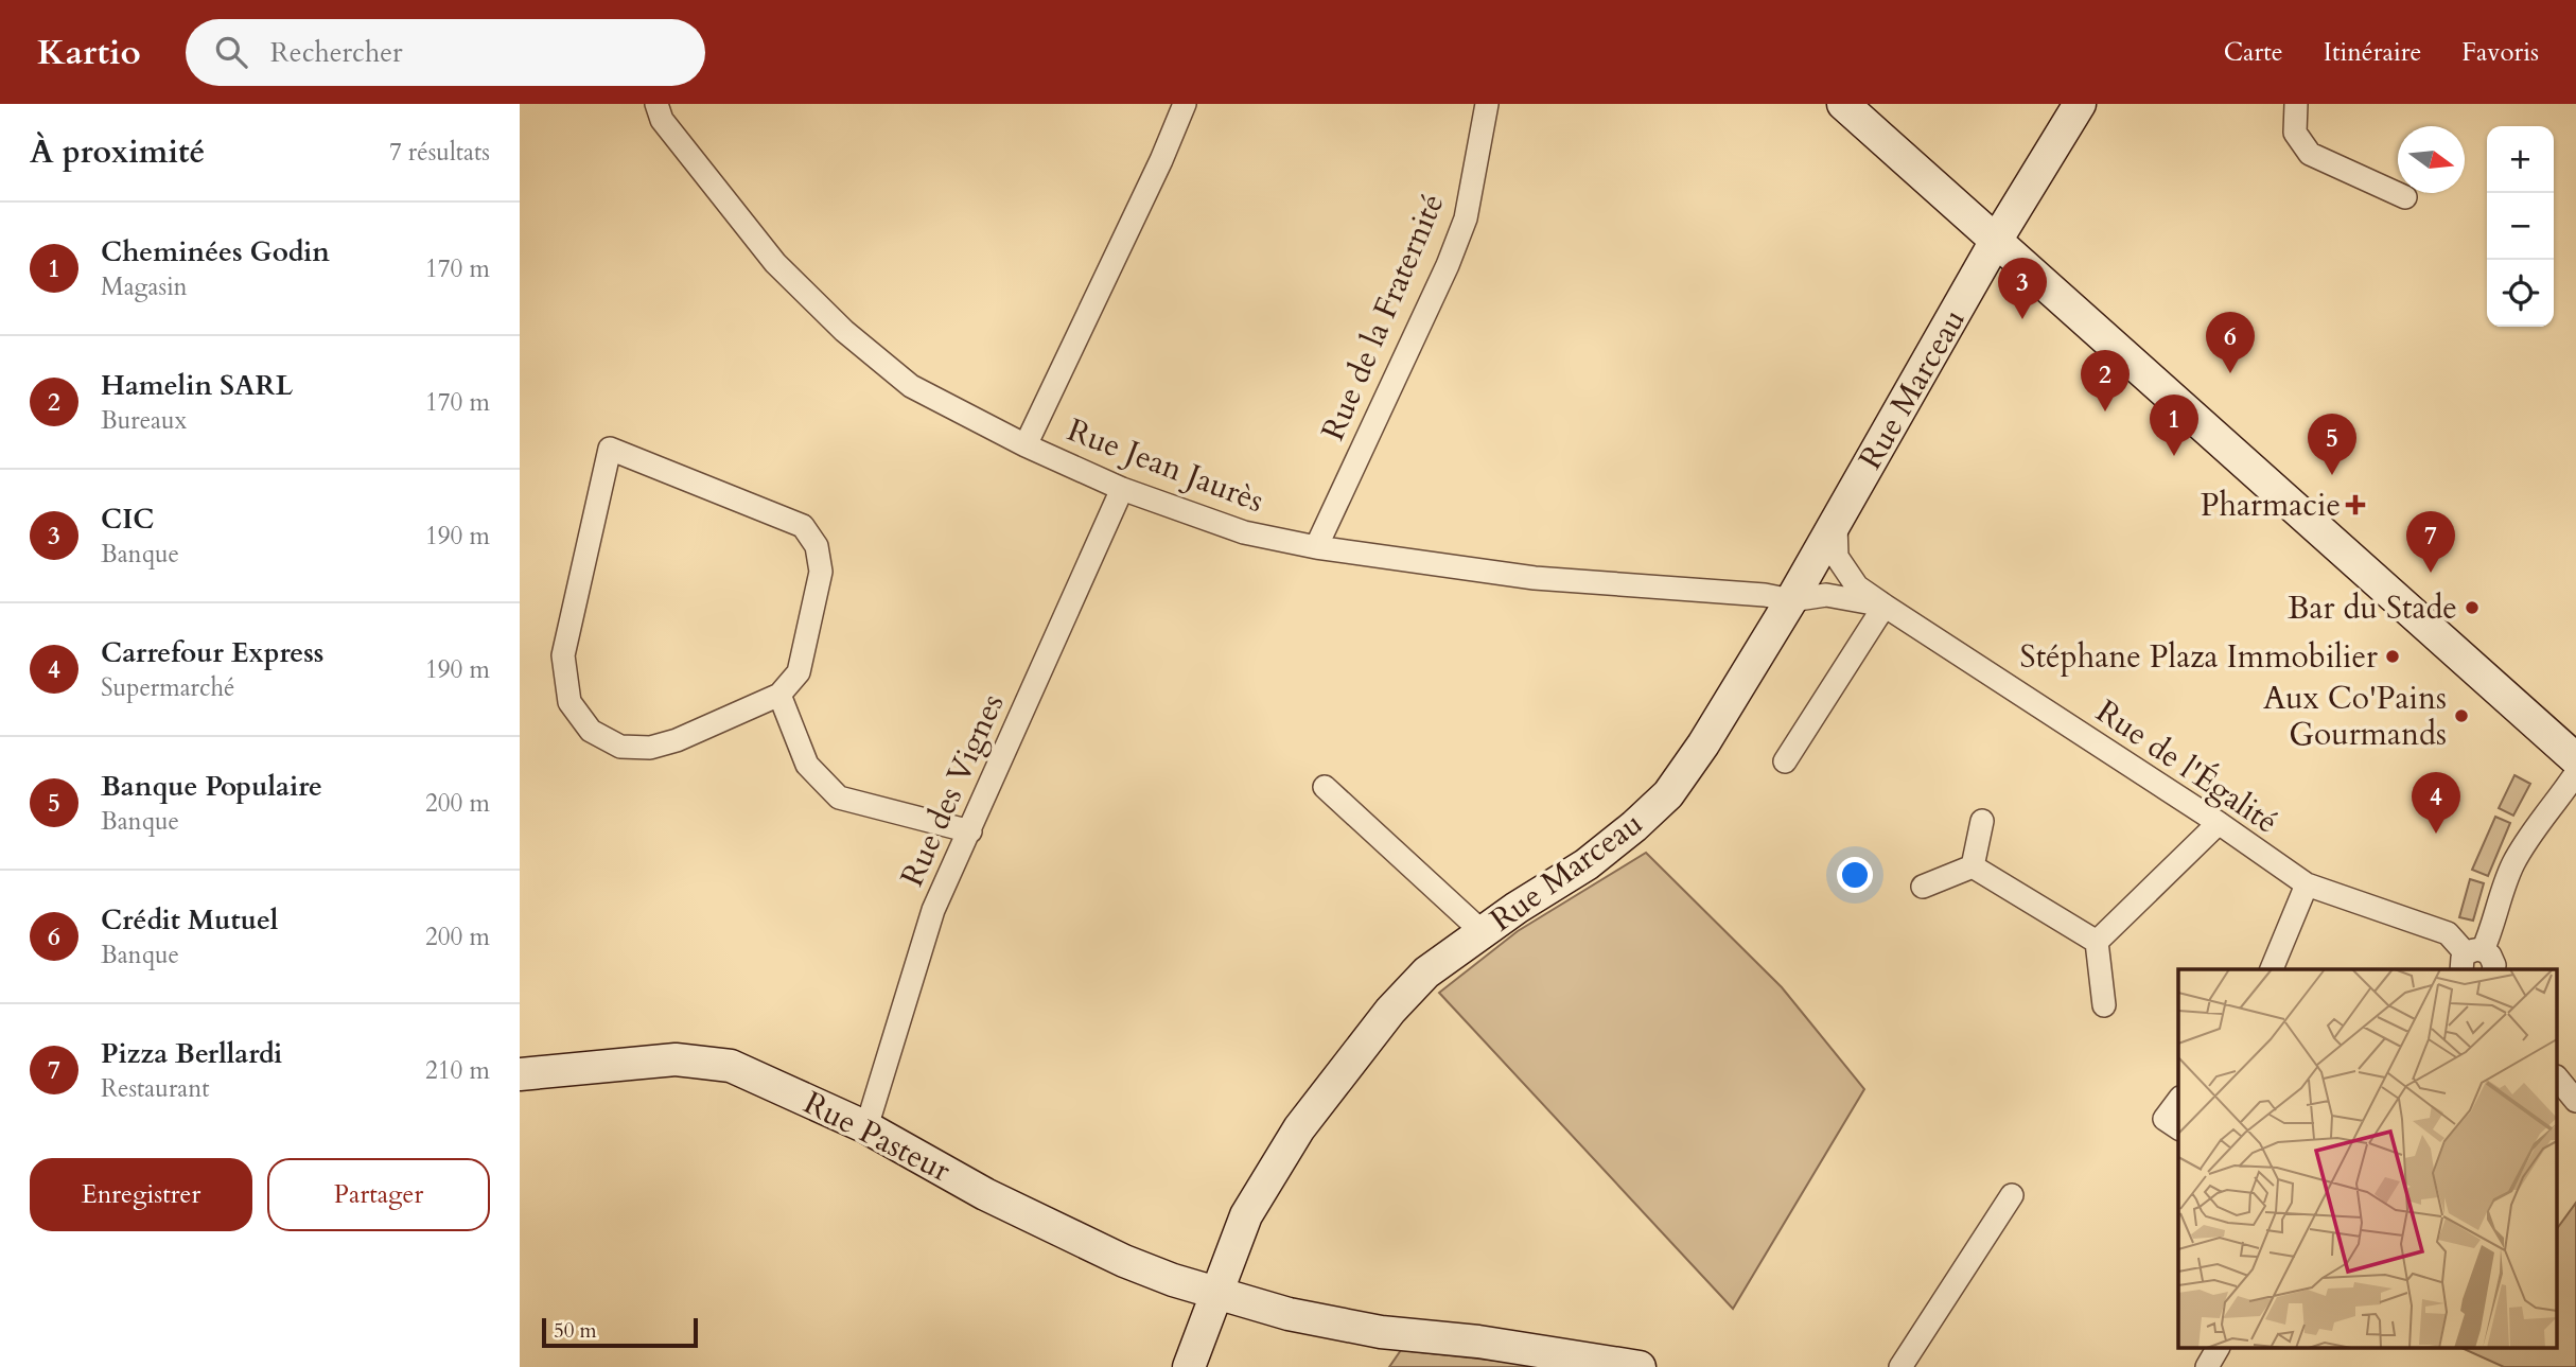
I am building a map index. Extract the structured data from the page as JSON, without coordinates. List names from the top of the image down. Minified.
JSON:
{"streets":{"street":["Rue de la Fraternité","Rue Marceau","Rue Jean Jaurès","Rue de l'Égalité","Rue des Vignes","Rue Pasteur"]},"crossings":[["Rue de la Fraternité","Rue Jean Jaurès"],["Rue Marceau","Rue Jean Jaurès"],["Rue Marceau","Rue de l'Égalité"],["Rue Marceau","Rue Pasteur"],["Rue Jean Jaurès","Rue de l'Égalité"],["Rue Jean Jaurès","Rue des Vignes"],["Rue des Vignes","Rue Pasteur"]],"places":{"health":["Pharmacie"],"other":["Bar du Stade","Stéphane Plaza Immobilier","Aux Co'Pains Gourmands"]},"scale_bar":"50 m","north":"right","page":{"header":"Kartio","search":"Rechercher","nav":["Carte","Itinéraire","Favoris"],"heading":["À proximité","7 résultats"],"map_buttons":["+","−"],"list":[{"mark":"1","name":"Cheminées Godin","note":"Magasin","value":"170 m"},{"mark":"2","name":"Hamelin SARL","note":"Bureaux","value":"170 m"},{"mark":"3","name":"CIC","note":"Banque","value":"190 m"},{"mark":"4","name":"Carrefour Express","note":"Supermarché","value":"190 m"},{"mark":"5","name":"Banque Populaire","note":"Banque","value":"200 m"},{"mark":"6","name":"Crédit Mutuel","note":"Banque","value":"200 m"},{"mark":"7","name":"Pizza Berllardi","note":"Restaurant","value":"210 m"}],"pins":["3","6","2","1","5","7","4"],"buttons":["Enregistrer","Partager"],"scale":"50 m"}}
